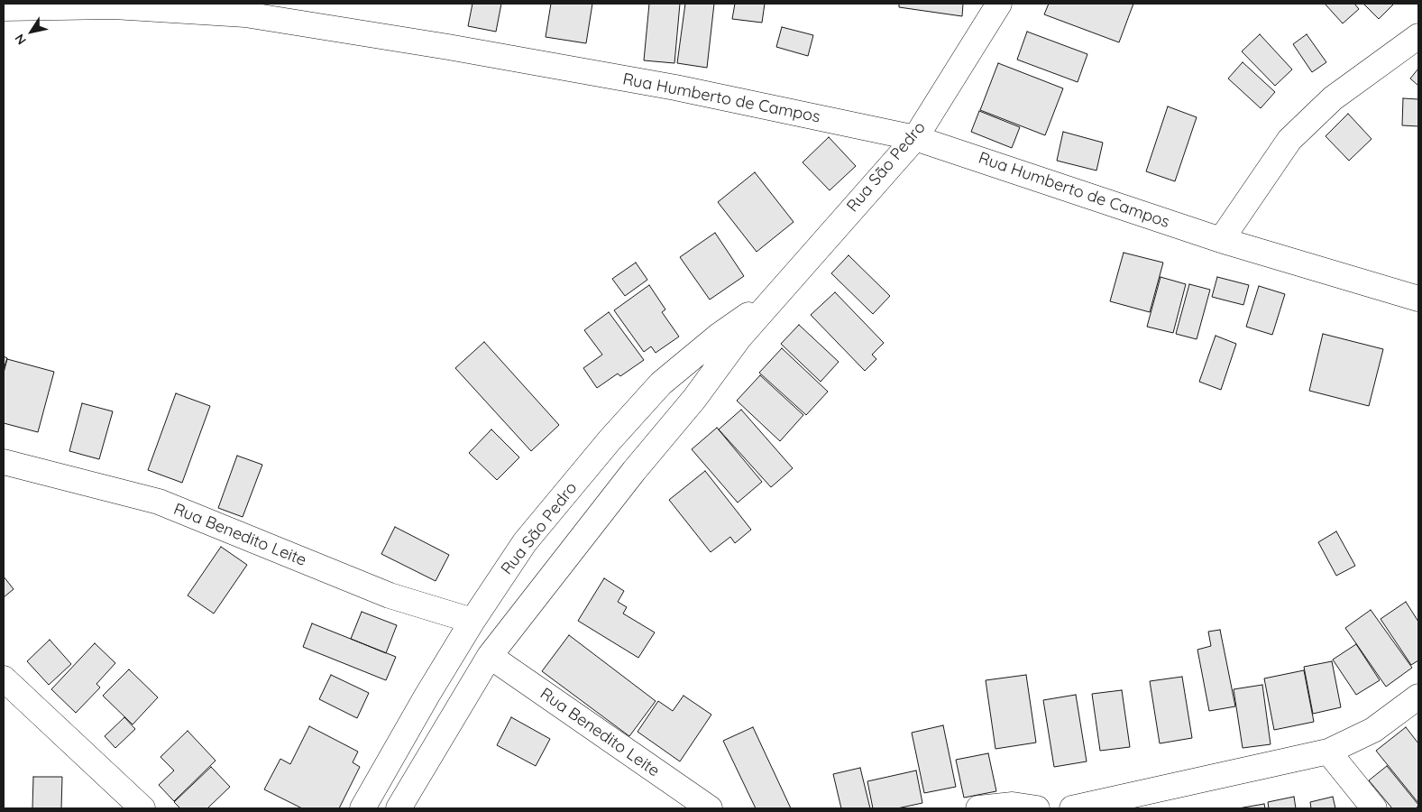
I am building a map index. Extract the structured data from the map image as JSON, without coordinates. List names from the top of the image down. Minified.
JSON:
{"streets":{"street":["Rua Humberto de Campos","Rua São Pedro","Rua Benedito Leite"]},"crossings":[["Rua Humberto de Campos","Rua São Pedro"],["Rua São Pedro","Rua Benedito Leite"]],"north":"bottom left"}
